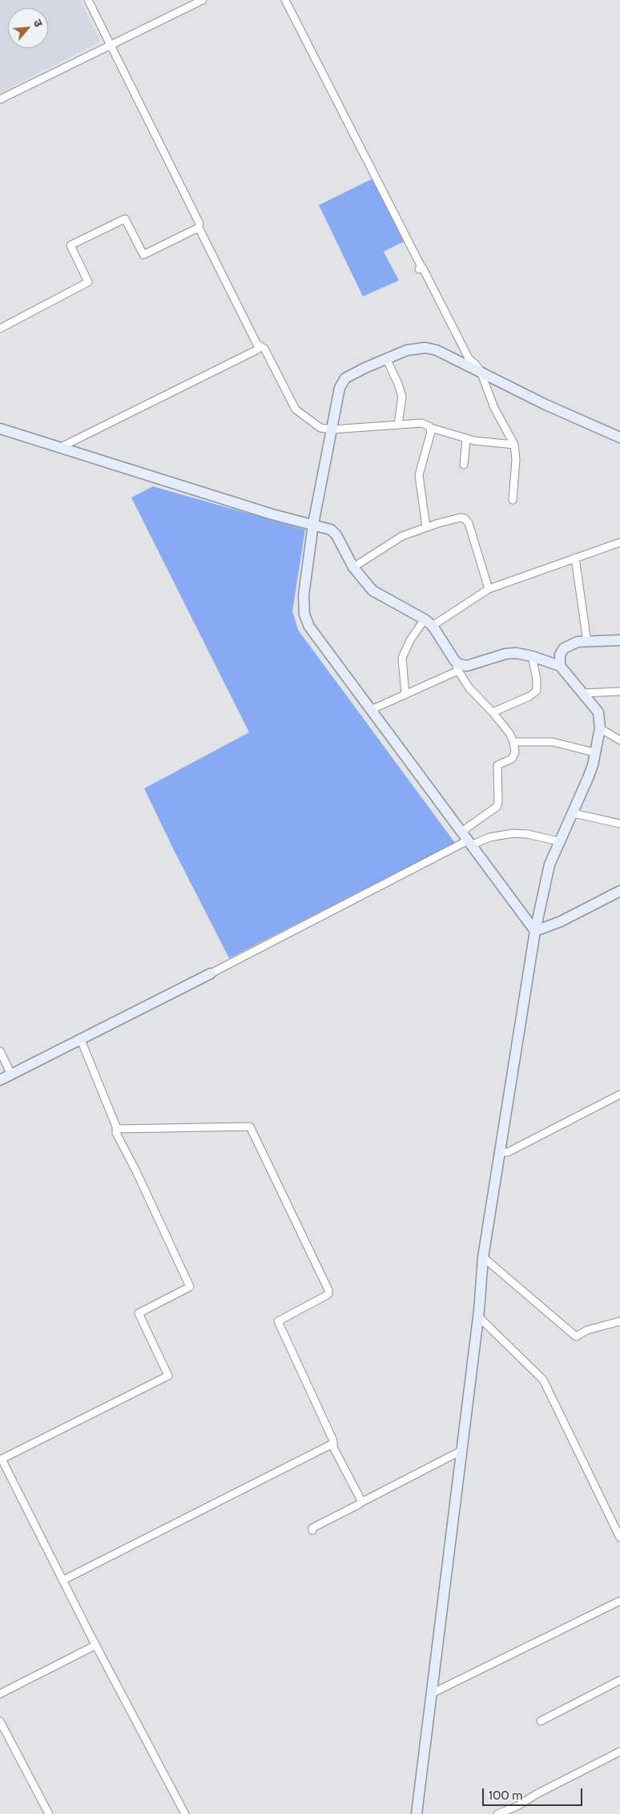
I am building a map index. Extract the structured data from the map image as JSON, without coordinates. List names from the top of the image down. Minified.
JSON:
{"scale_bar":"100 m","north":"top right"}
